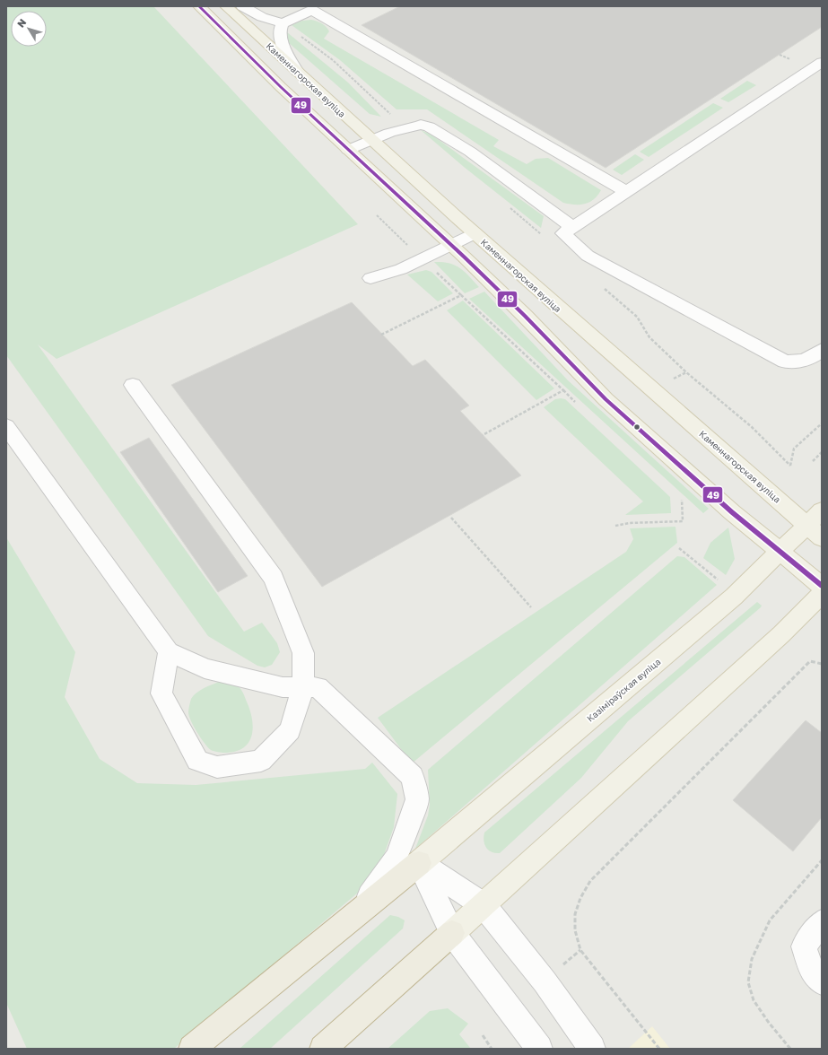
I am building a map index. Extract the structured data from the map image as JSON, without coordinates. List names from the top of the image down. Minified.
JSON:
{"streets":{"main road":["Каменнагорская вуліца","Казіміраўская вуліца"]},"crossings":[["Каменнагорская вуліца","Казіміраўская вуліца"]],"lines":["transit line 49"],"north":"top left"}
